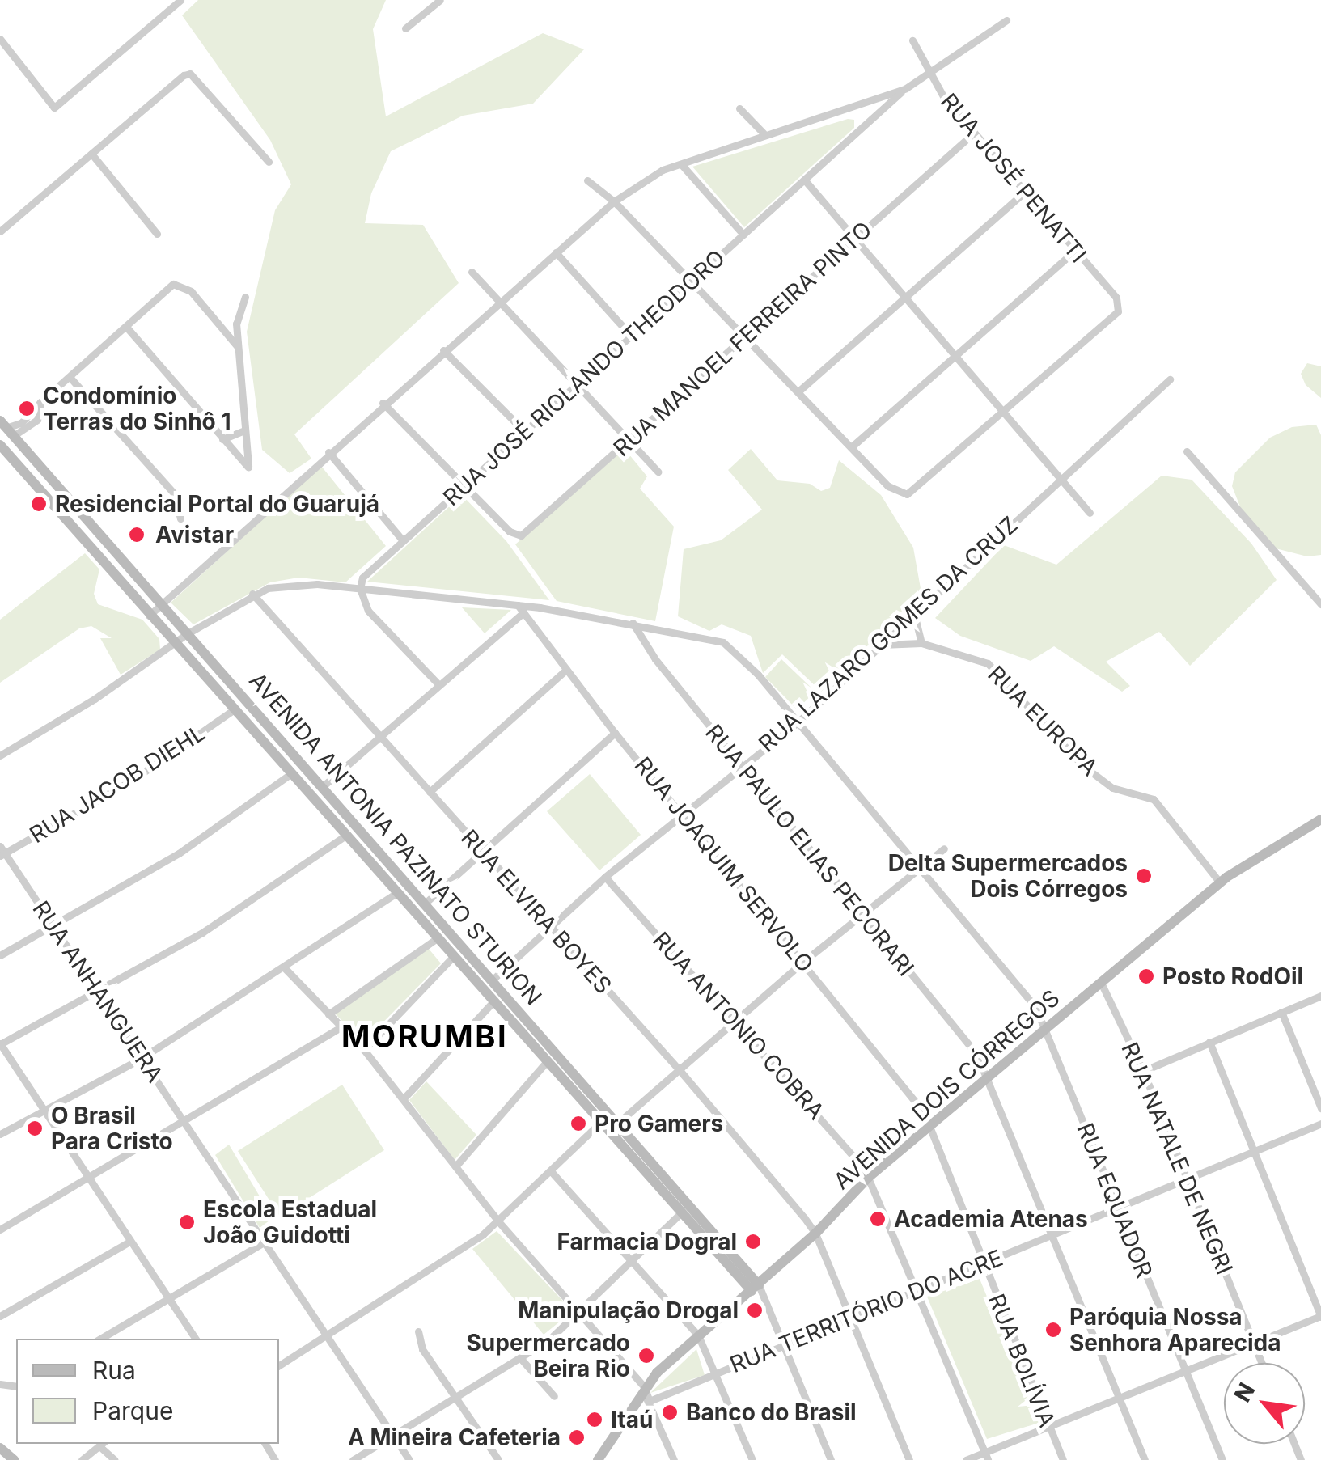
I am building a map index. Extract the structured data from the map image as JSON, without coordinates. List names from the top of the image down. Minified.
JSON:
{"streets":{"main road":["AVENIDA ANTONIA PAZINATO STURION","AVENIDA DOIS CÓRREGOS"],"street":["RUA JOSÉ PENATTI","RUA MANOEL FERREIRA PINTO","RUA JOSÉ RIOLANDO THEODORO","RUA LAZARO GOMES DA CRUZ","RUA EUROPA","RUA JACOB DIEHL","RUA PAULO ELIAS PECORARI","RUA JOAQUIM SERVOLO","RUA ELVIRA BOYES","RUA ANHANGUERA","RUA ANTONIO COBRA","RUA NATALE DE NEGRI","RUA EQUADOR","RUA TERRITÓRIO DO ACRE","RUA BOLÍVIA"]},"crossings":[["RUA JOSÉ PENATTI","RUA MANOEL FERREIRA PINTO"],["RUA MANOEL FERREIRA PINTO","RUA JOSÉ RIOLANDO THEODORO"],["RUA JOSÉ RIOLANDO THEODORO","RUA EQUADOR"],["RUA LAZARO GOMES DA CRUZ","RUA EUROPA"],["RUA LAZARO GOMES DA CRUZ","AVENIDA ANTONIA PAZINATO STURION"],["RUA LAZARO GOMES DA CRUZ","RUA PAULO ELIAS PECORARI"],["RUA LAZARO GOMES DA CRUZ","RUA JOAQUIM SERVOLO"],["RUA LAZARO GOMES DA CRUZ","RUA ELVIRA BOYES"],["RUA LAZARO GOMES DA CRUZ","RUA ANTONIO COBRA"],["RUA LAZARO GOMES DA CRUZ","RUA EQUADOR"],["RUA EUROPA","AVENIDA DOIS CÓRREGOS"],["RUA JACOB DIEHL","AVENIDA ANTONIA PAZINATO STURION"],["RUA JACOB DIEHL","RUA ANHANGUERA"],["AVENIDA ANTONIA PAZINATO STURION","AVENIDA DOIS CÓRREGOS"],["RUA PAULO ELIAS PECORARI","AVENIDA DOIS CÓRREGOS"],["RUA PAULO ELIAS PECORARI","RUA EQUADOR"],["RUA PAULO ELIAS PECORARI","RUA TERRITÓRIO DO ACRE"],["RUA JOAQUIM SERVOLO","AVENIDA DOIS CÓRREGOS"],["RUA JOAQUIM SERVOLO","RUA EQUADOR"],["RUA JOAQUIM SERVOLO","RUA BOLÍVIA"],["RUA ELVIRA BOYES","AVENIDA DOIS CÓRREGOS"],["RUA ELVIRA BOYES","RUA EQUADOR"],["RUA ELVIRA BOYES","RUA TERRITÓRIO DO ACRE"],["RUA ANTONIO COBRA","AVENIDA DOIS CÓRREGOS"],["RUA ANTONIO COBRA","RUA TERRITÓRIO DO ACRE"],["AVENIDA DOIS CÓRREGOS","RUA NATALE DE NEGRI"],["AVENIDA DOIS CÓRREGOS","RUA EQUADOR"],["AVENIDA DOIS CÓRREGOS","RUA BOLÍVIA"],["RUA NATALE DE NEGRI","RUA TERRITÓRIO DO ACRE"],["RUA EQUADOR","RUA TERRITÓRIO DO ACRE"],["RUA TERRITÓRIO DO ACRE","RUA BOLÍVIA"]],"districts":["MORUMBI"],"places":["Condomínio Terras do Sinhô 1","Residencial Portal do Guarujá","Avistar","Delta Supermercados Dois Córregos","Posto RodOil","Pro Gamers","O Brasil Para Cristo","Academia Atenas","Escola Estadual João Guidotti","Farmacia Dogral","Manipulação Drogal","Paróquia Nossa Senhora Aparecida","Supermercado Beira Rio","Banco do Brasil","Itaú","A Mineira Cafeteria"],"legend":["Rua","Parque"],"north":"top left"}
